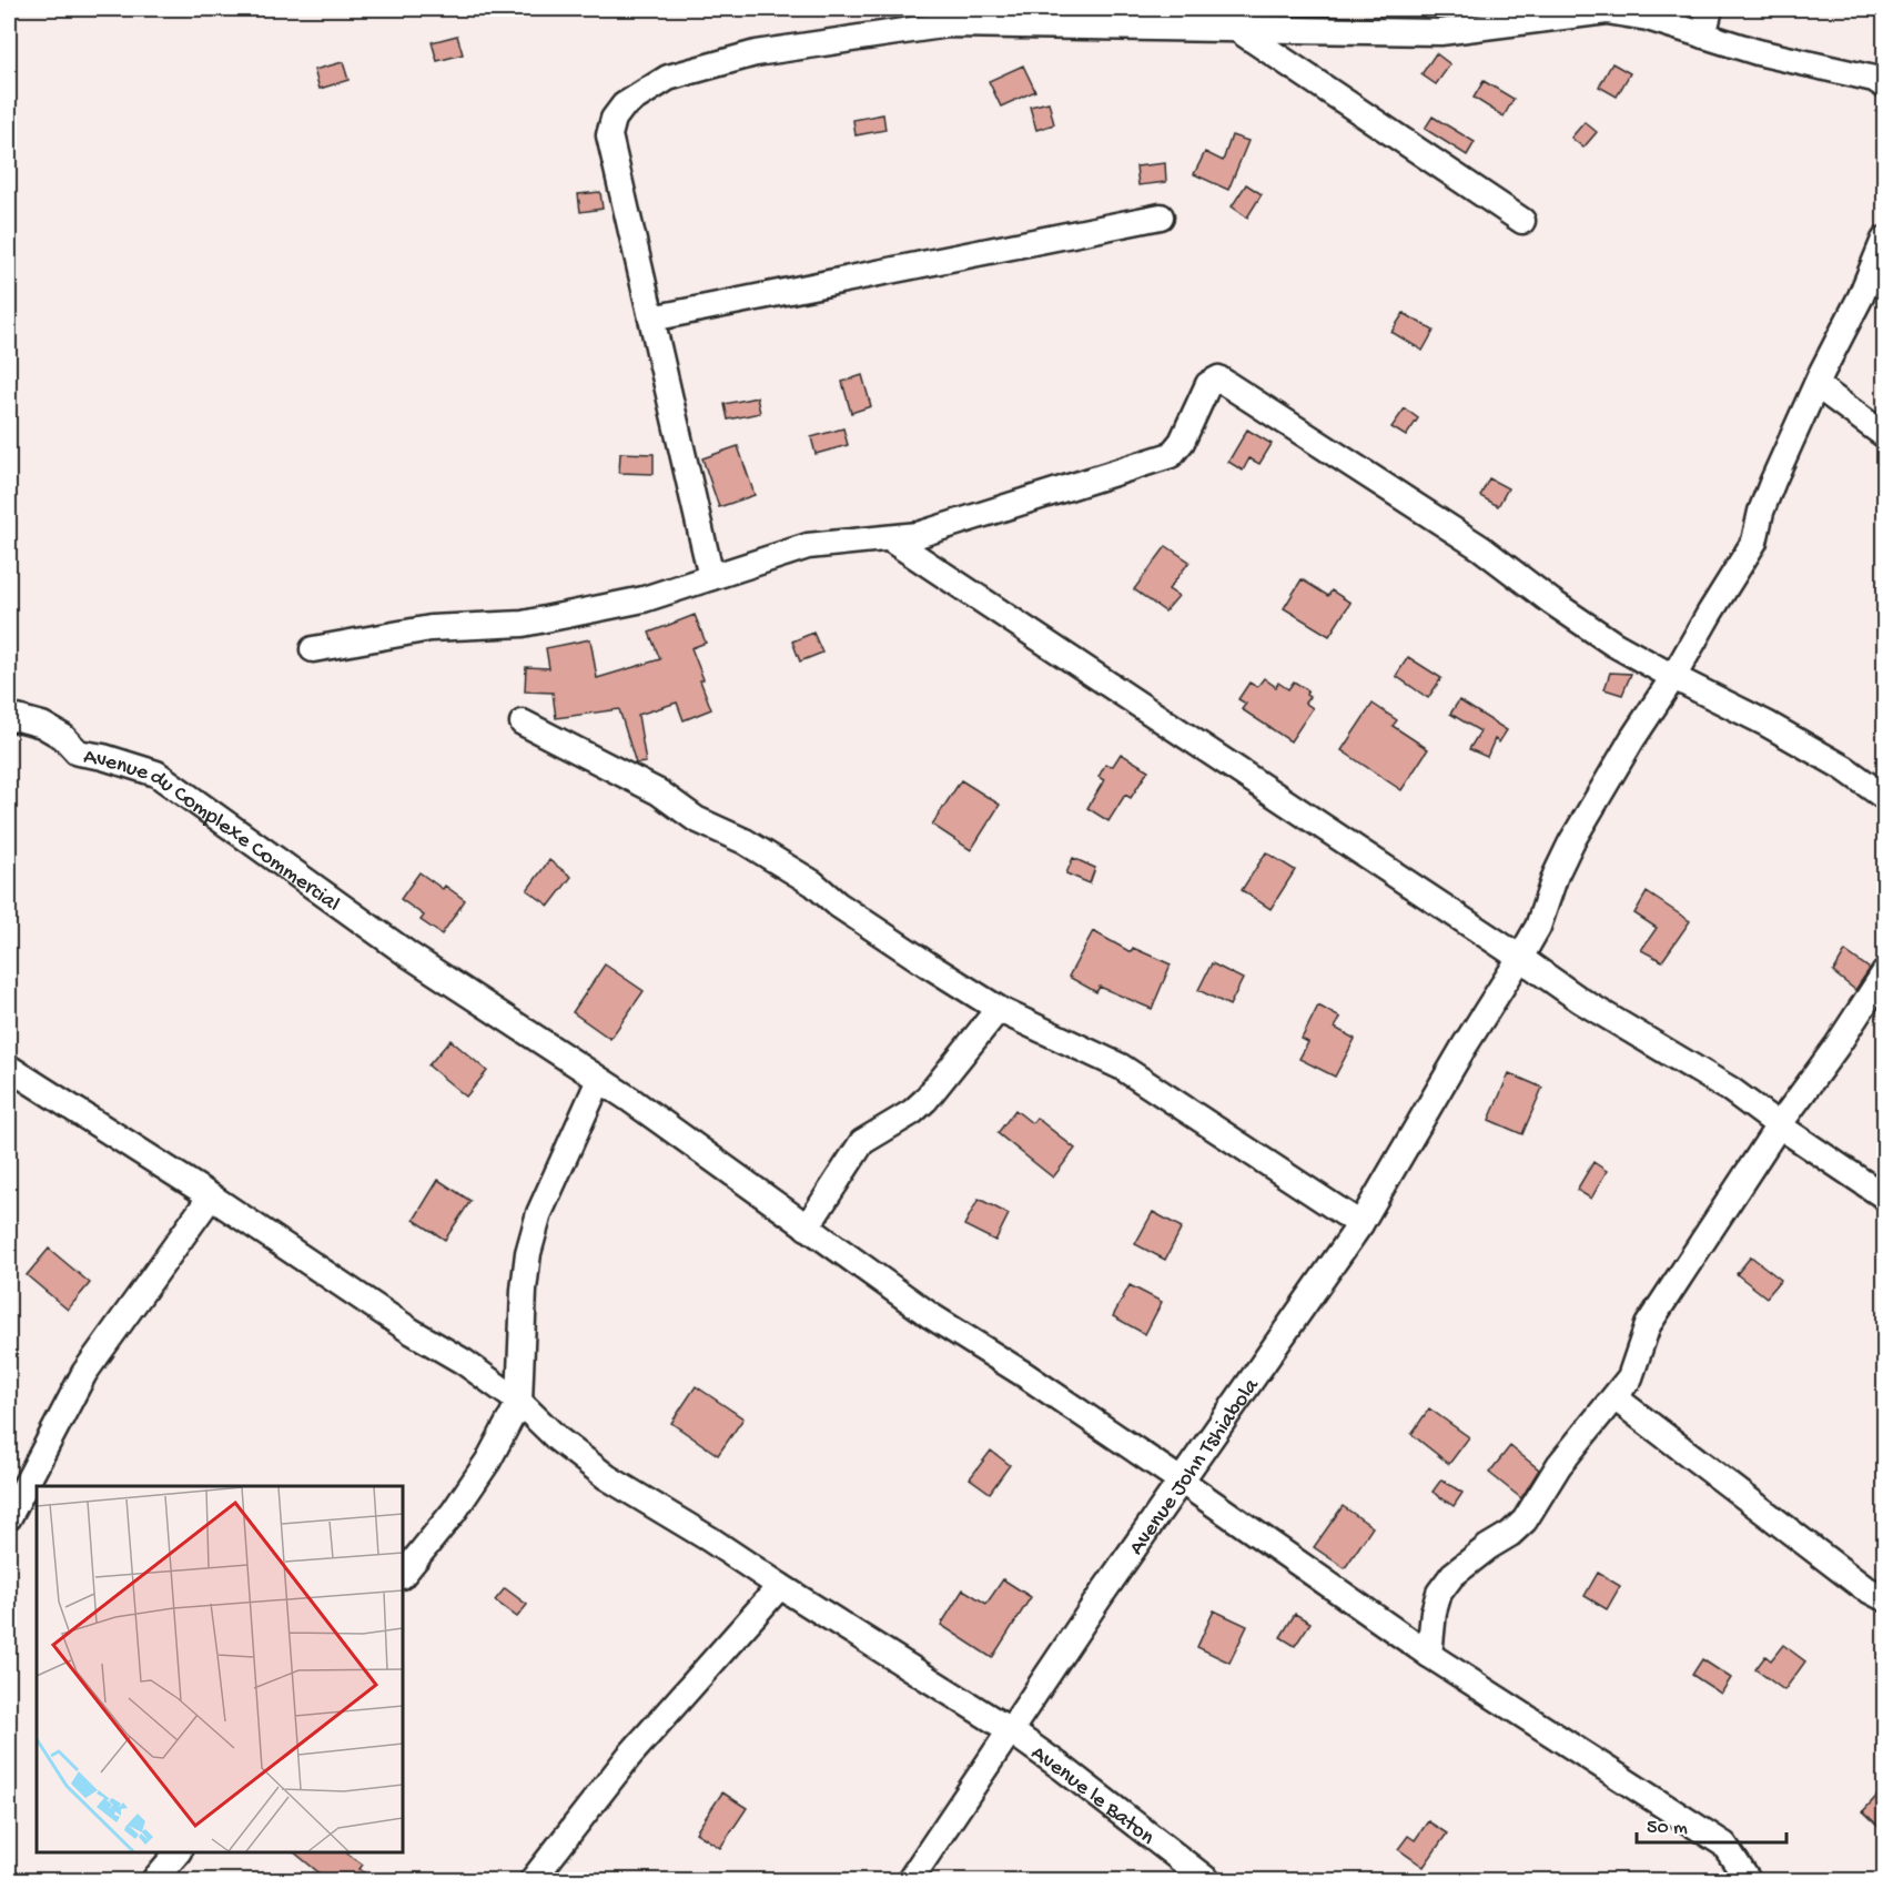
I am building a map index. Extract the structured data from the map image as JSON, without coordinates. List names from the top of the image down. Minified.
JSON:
{"streets":{"street":["Avenue du Complexe Commercial","Avenue John Tshiabola","Avenue le Baton"]},"crossings":[["Avenue du Complexe Commercial","Avenue John Tshiabola"],["Avenue John Tshiabola","Avenue le Baton"]],"scale_bar":"50 m"}
